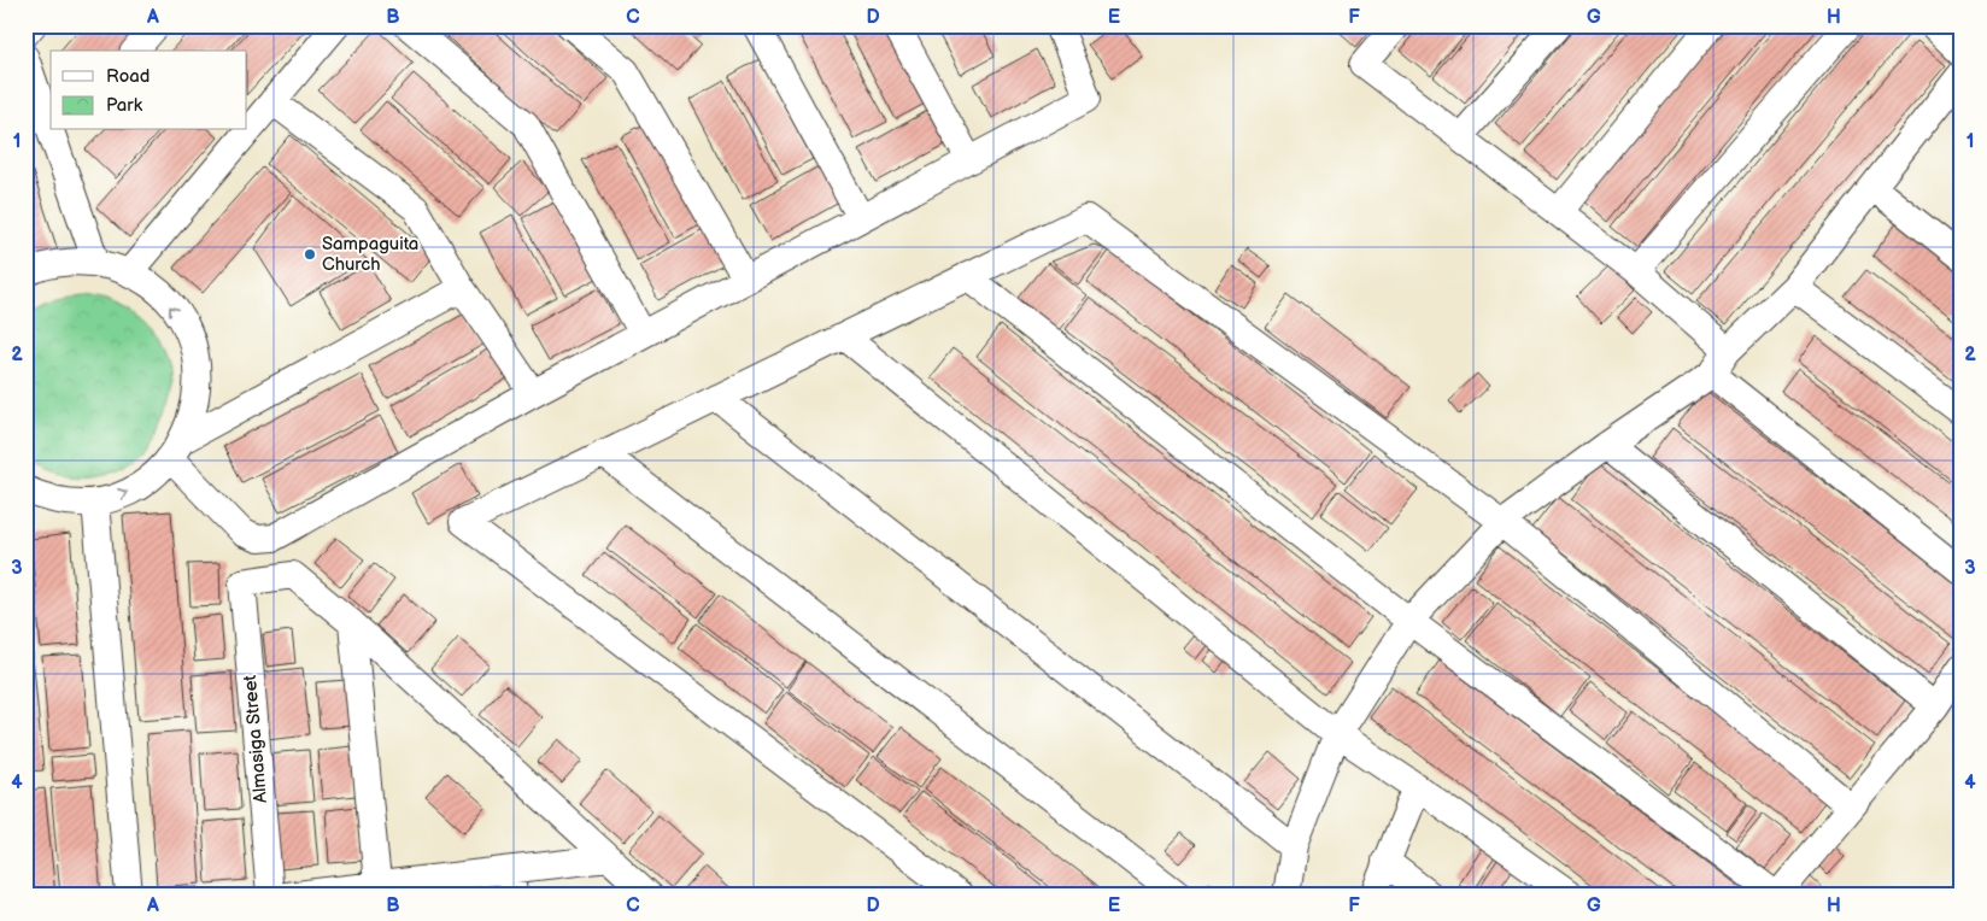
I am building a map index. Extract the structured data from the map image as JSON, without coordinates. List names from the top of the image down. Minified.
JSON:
{"streets":{"street":["Almasiga Street"]},"places":["Sampaguita Church"],"legend":["Road","Park"],"grid":{"columns":["A","B","C","D","E","F","G","H"],"rows":["1","2","3","4"]}}
